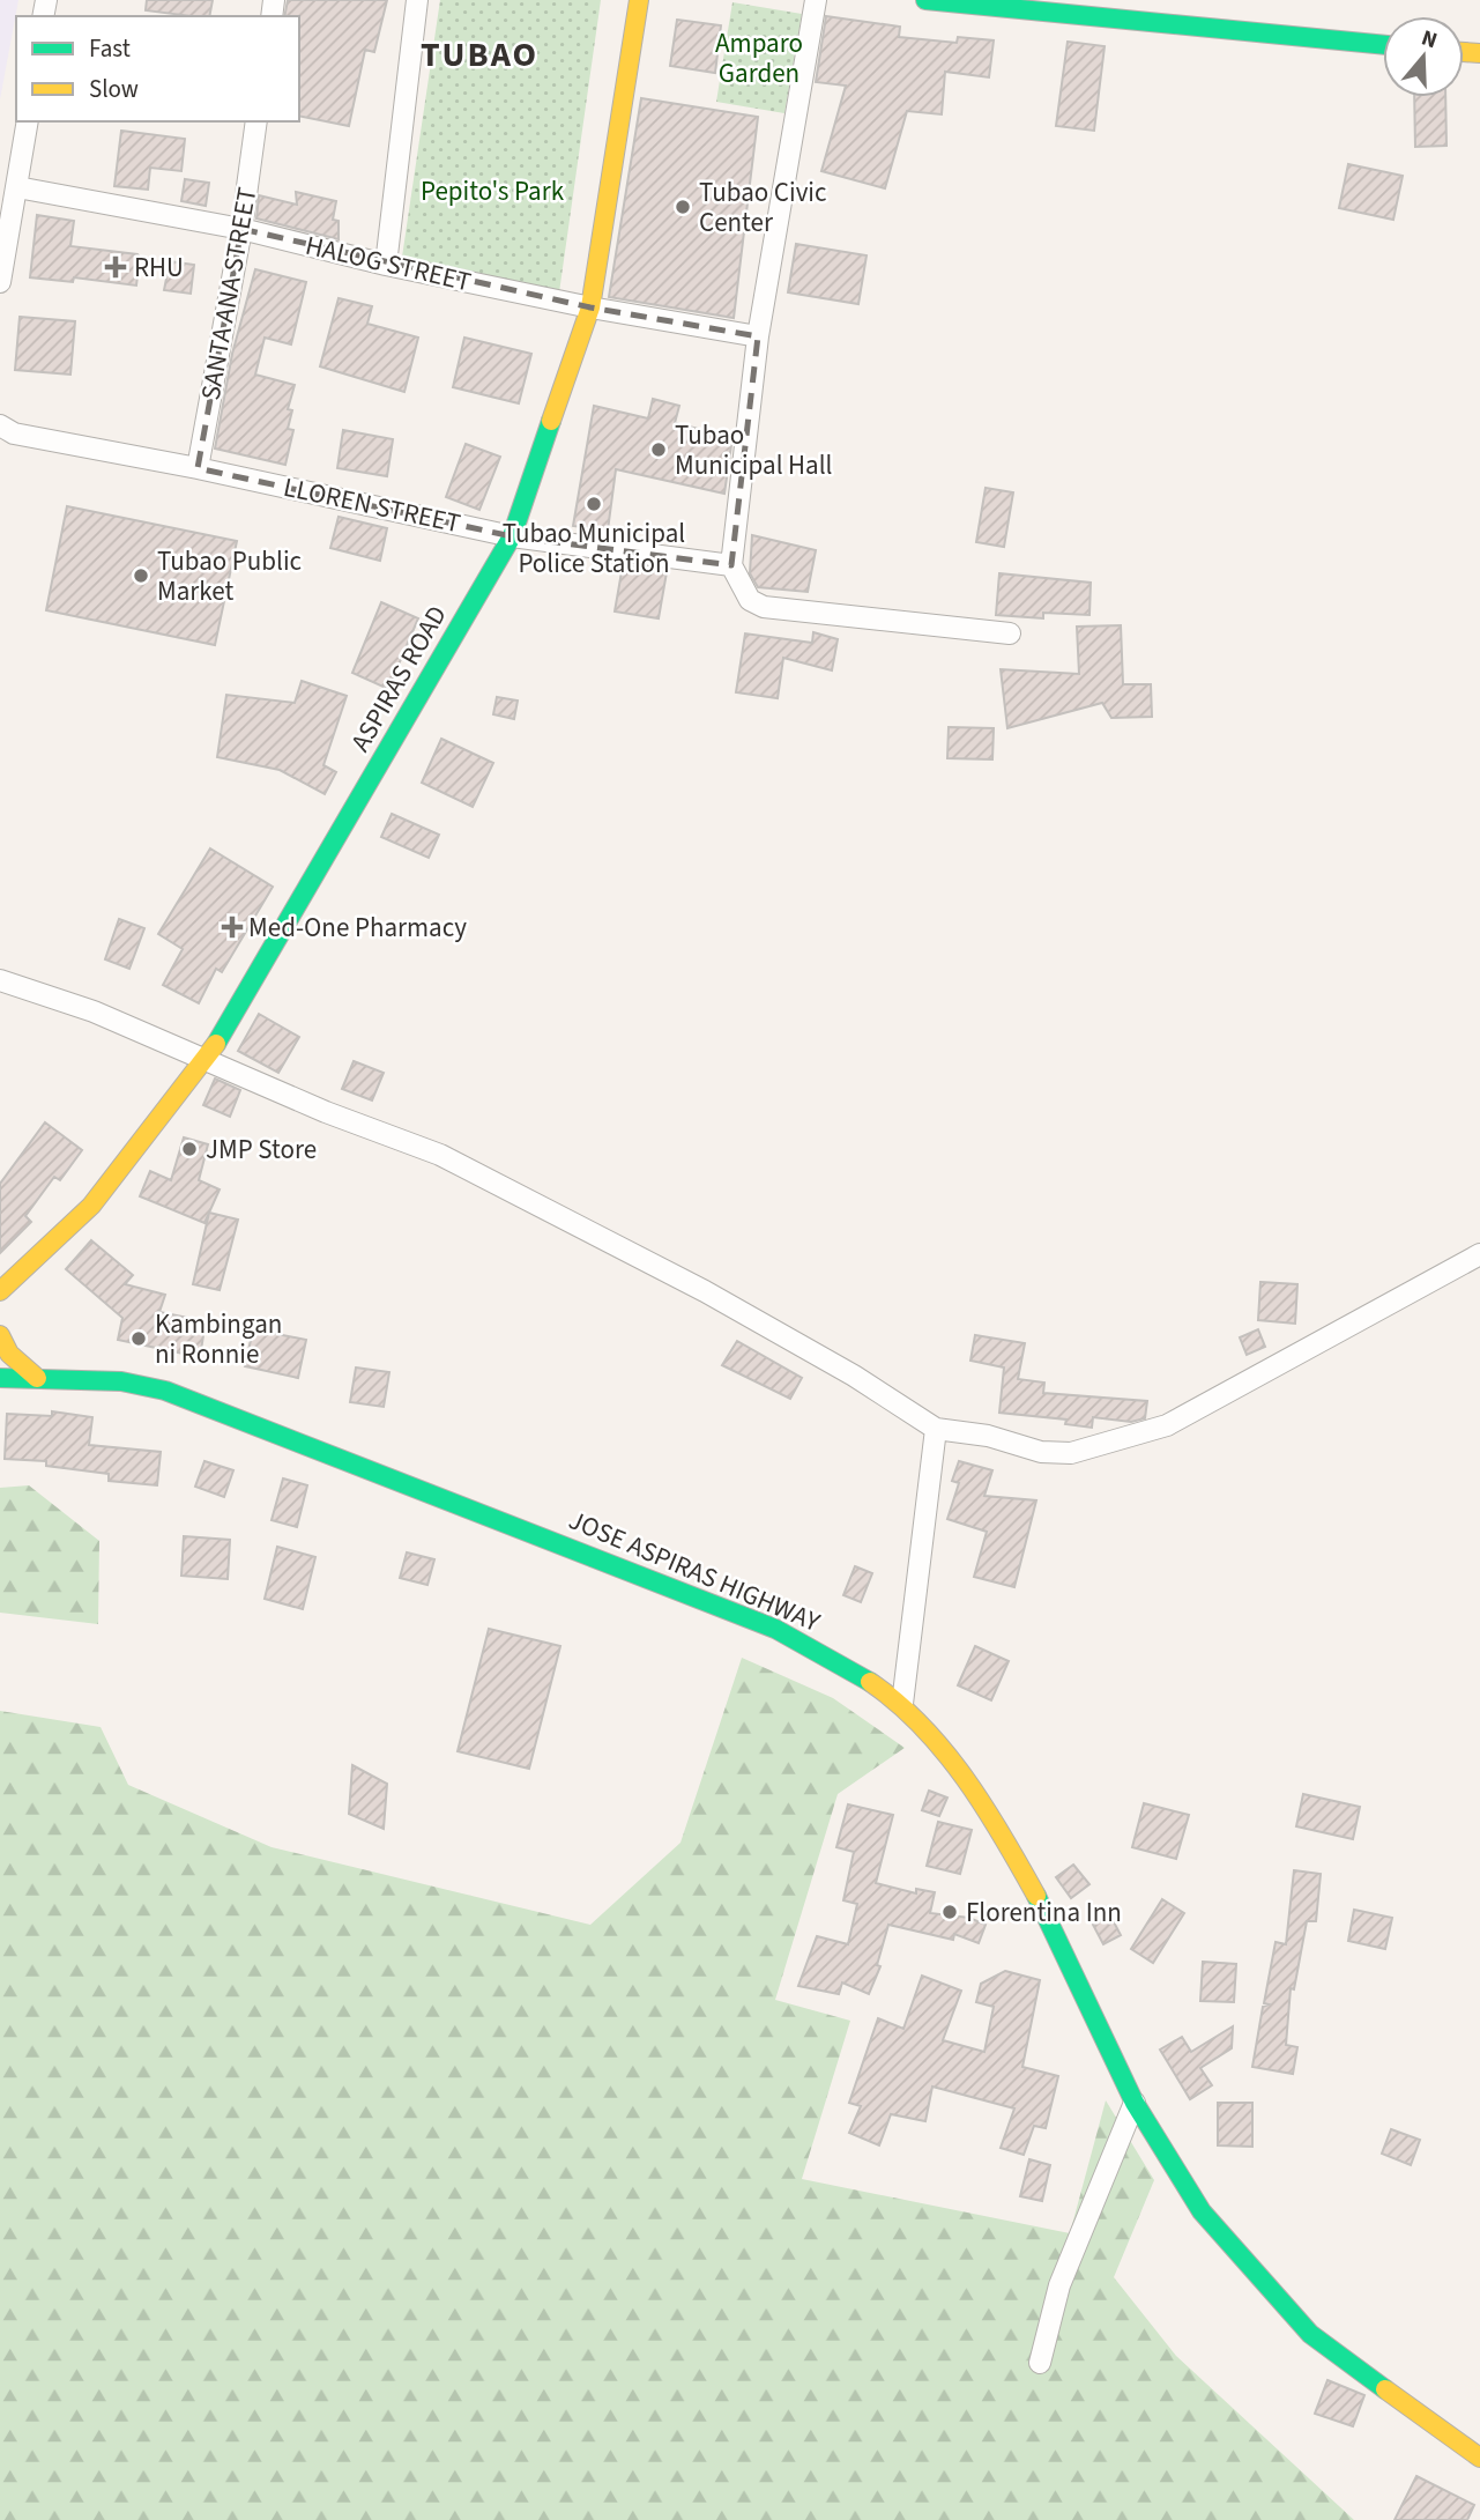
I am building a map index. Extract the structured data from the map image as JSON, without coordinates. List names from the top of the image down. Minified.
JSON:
{"streets":{"main road":["ASPIRAS ROAD","JOSE ASPIRAS HIGHWAY"],"street":["HALOG STREET","SANTA ANA STREET","LLOREN STREET"]},"crossings":[["HALOG STREET","SANTA ANA STREET"],["HALOG STREET","ASPIRAS ROAD"],["SANTA ANA STREET","LLOREN STREET"],["LLOREN STREET","ASPIRAS ROAD"]],"districts":["TUBAO"],"parks":["Amparo Garden","Pepito's Park"],"places":{"other":["Tubao Civic Center","Tubao Municipal Hall","Tubao Municipal Police Station","Tubao Public Market","JMP Store","Kambingan ni Ronnie","Florentina Inn"],"health":["RHU","Med-One Pharmacy"]},"legend":["Fast","Slow"],"north":"top"}
